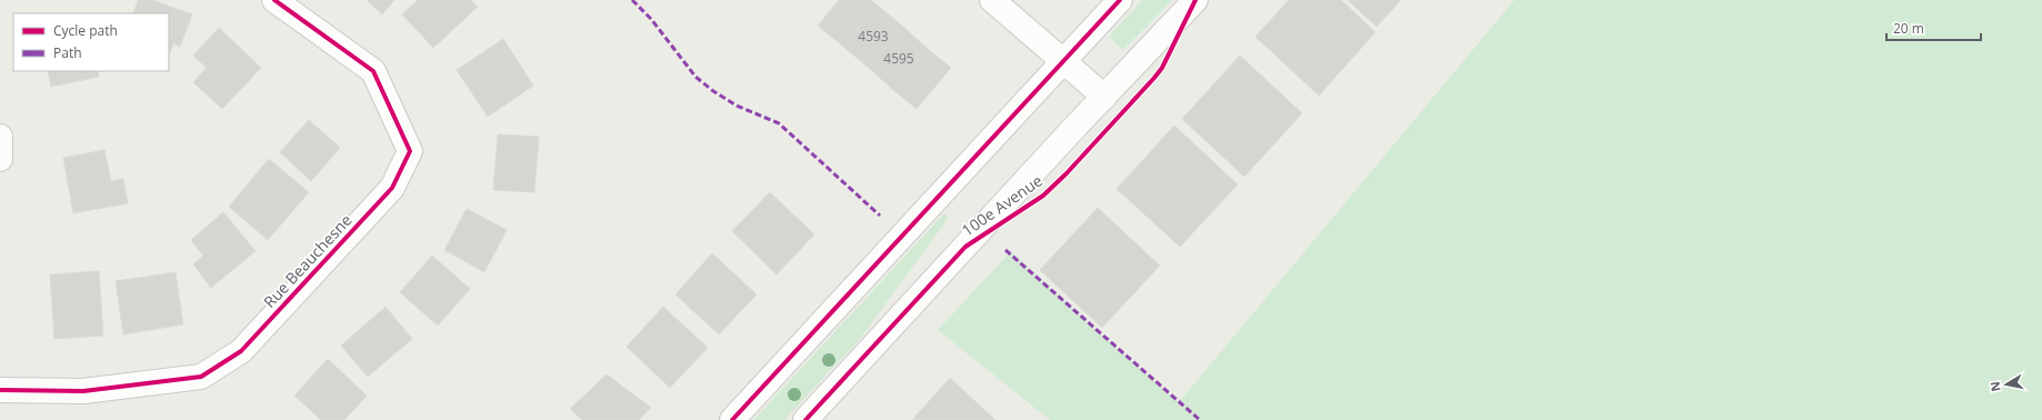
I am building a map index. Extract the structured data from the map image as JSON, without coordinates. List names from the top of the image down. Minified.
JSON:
{"streets":{"street":["100e Avenue","Rue Beauchesne"]},"house_numbers":["4593","4595"],"legend":["Cycle path","Path"],"scale_bar":"20 m","north":"left"}
